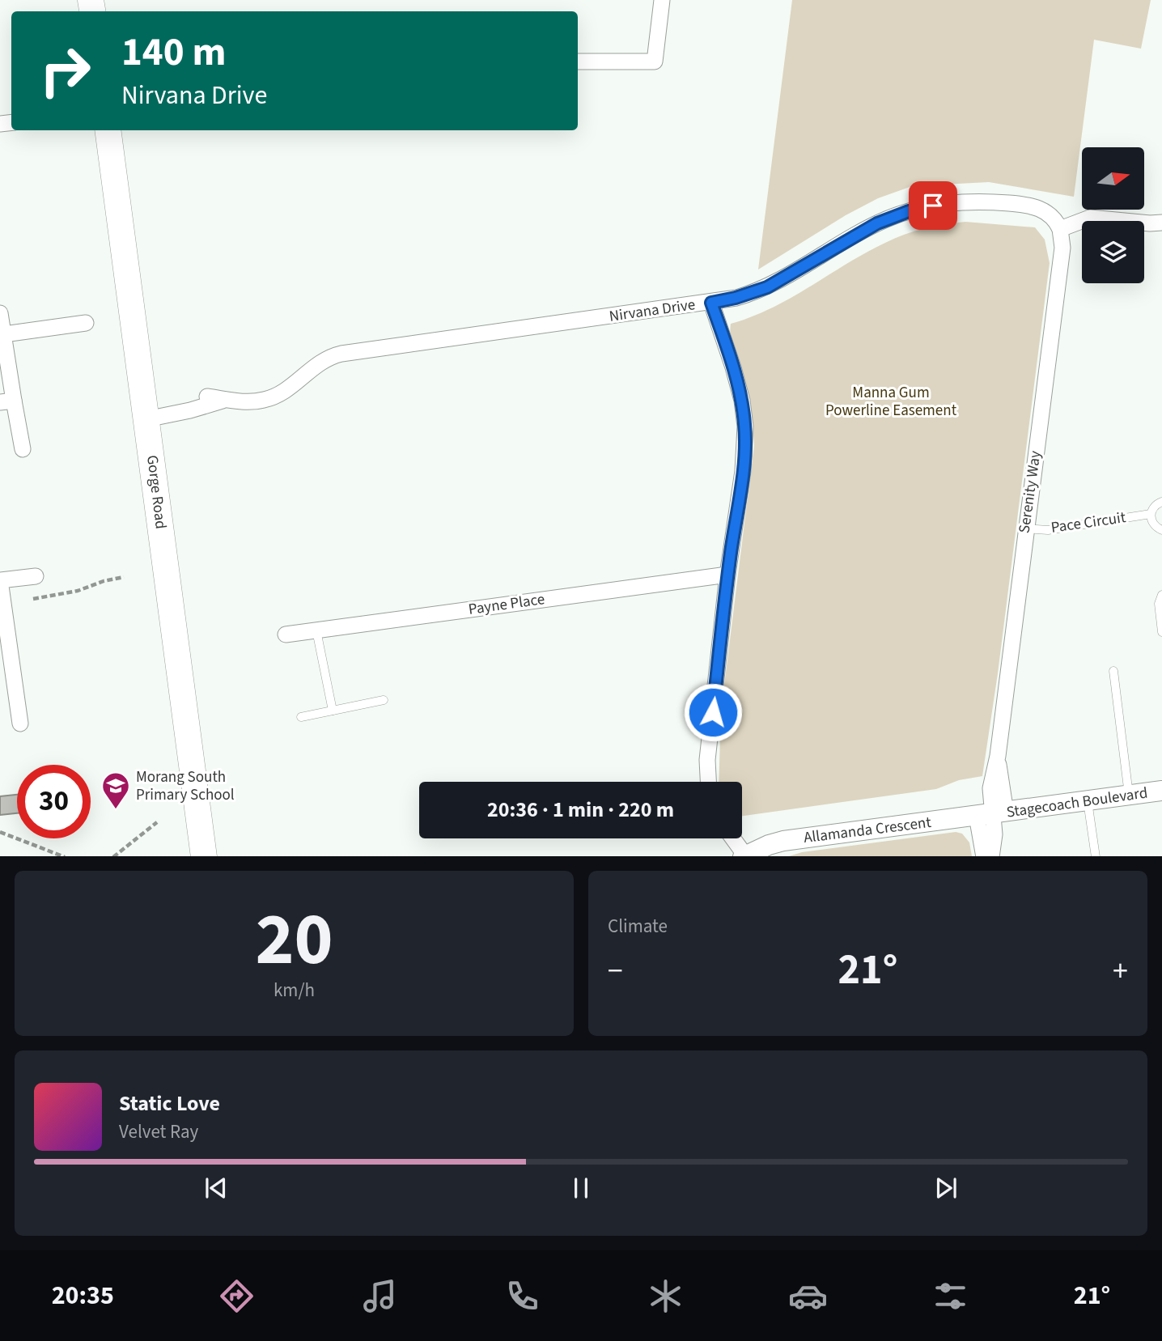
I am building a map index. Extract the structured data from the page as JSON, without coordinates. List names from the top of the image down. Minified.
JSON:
{"streets":{"main road":["Gorge Road"],"street":["Nirvana Drive","Serenity Way","Payne Place","Stagecoach Boulevard","Allamanda Crescent"],"lane":["Pace Circuit"]},"crossings":[["Nirvana Drive","Gorge Road"],["Nirvana Drive","Serenity Way"],["Serenity Way","Pace Circuit"],["Serenity Way","Stagecoach Boulevard"],["Serenity Way","Allamanda Crescent"],["Stagecoach Boulevard","Allamanda Crescent"]],"parks":["Manna Gum Powerline Easement"],"places":{"school or university":["Morang South Primary School"]},"north":"right","page":{"turn":["140 m","Nirvana Drive"],"limit":"30","trip":"20:36 · 1 min · 220 m","tile":[["20","km/h"],"Climate"],"heat":["−","21°","+"],"song":["Static Love","Velvet Ray"],"tabs":["20:35","21°"]}}
